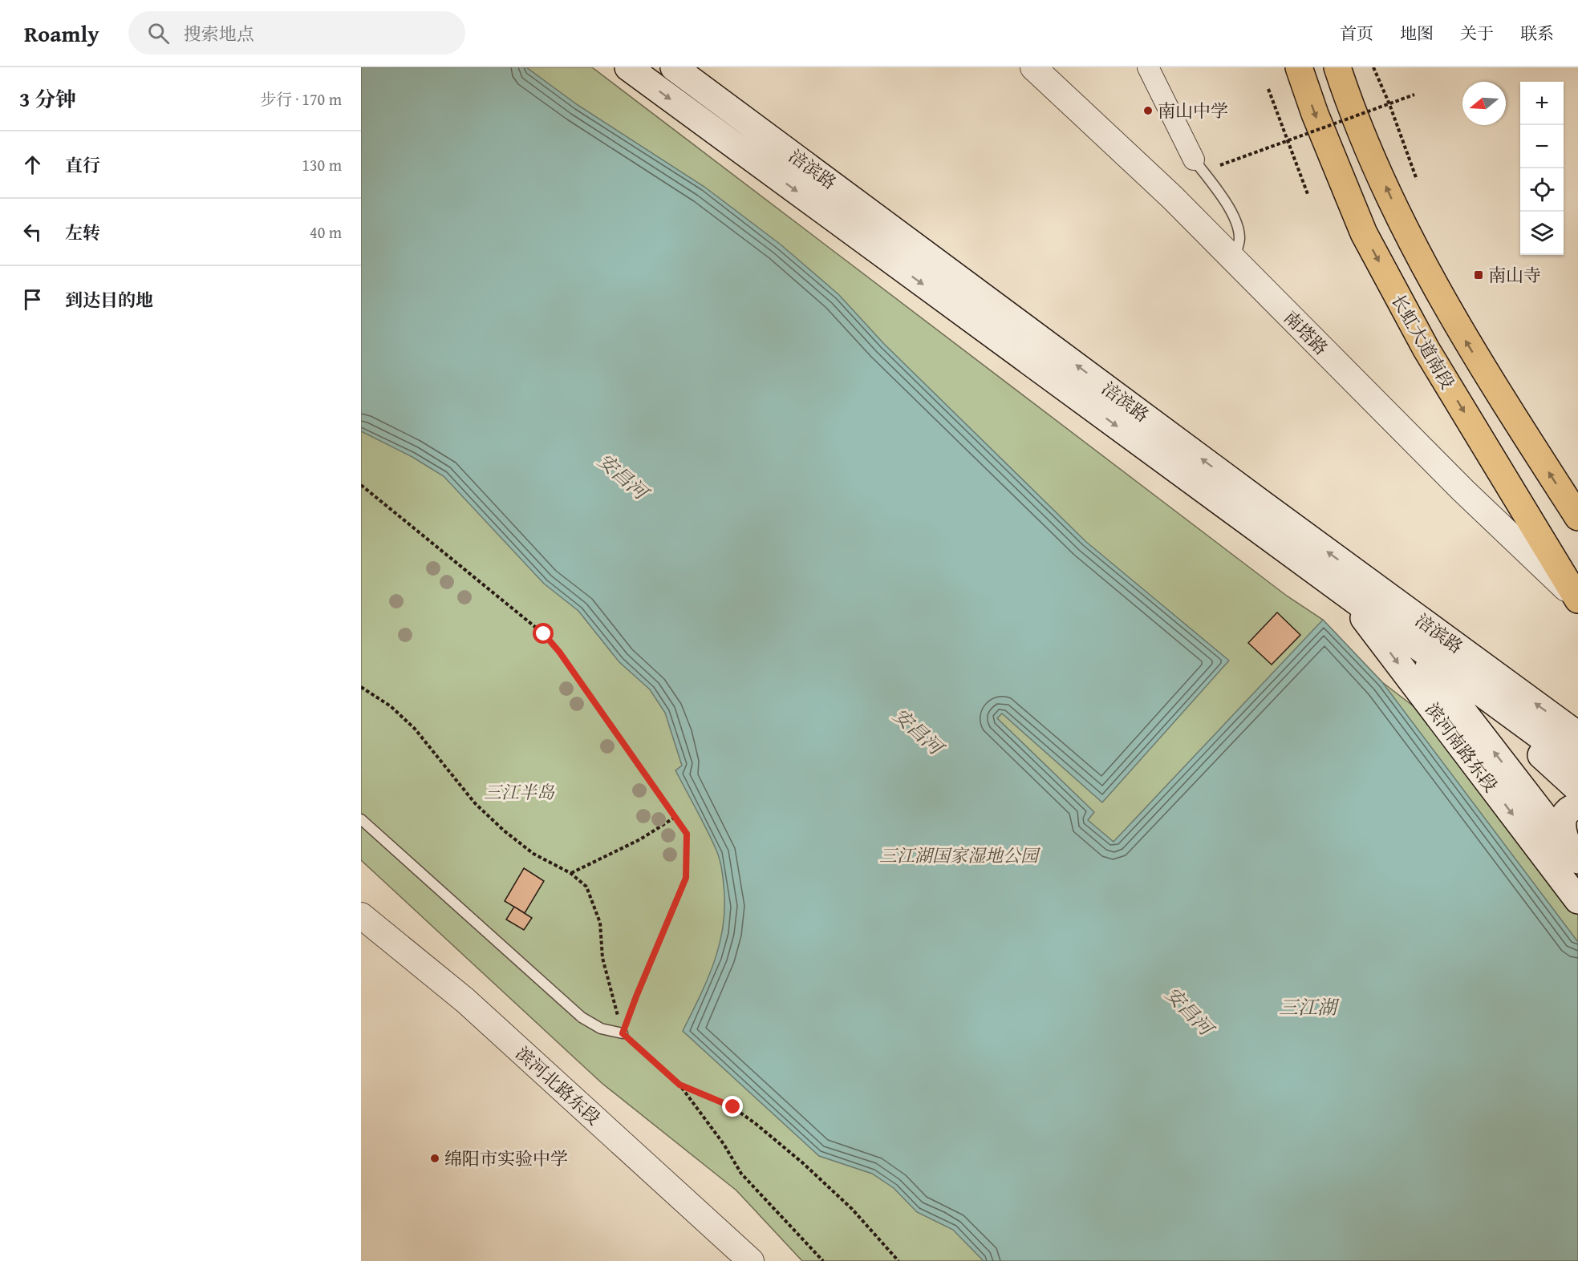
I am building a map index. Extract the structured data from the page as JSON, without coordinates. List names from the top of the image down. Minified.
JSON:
{"streets":{"highway":["长虹大道南段"],"main road":["涪滨路","滨河南路东段"],"street":["南塔路","滨河北路东段"]},"crossings":[["涪滨路","滨河南路东段"],["南塔路","长虹大道南段"]],"water":["安昌河","三江湖"],"parks":["三江半岛","三江湖国家湿地公园"],"places":{"other":["南山中学","绵阳市实验中学"],"transit":["南山寺"]},"north":"left","page":{"header":"Roamly","search":"搜索地点","nav":["首页","地图","关于","联系"],"heading":["3 分钟","步行 · 170 m"],"map_buttons":["+","−"],"list":[["直行","130 m"],["左转","40 m"],"到达目的地"]}}
